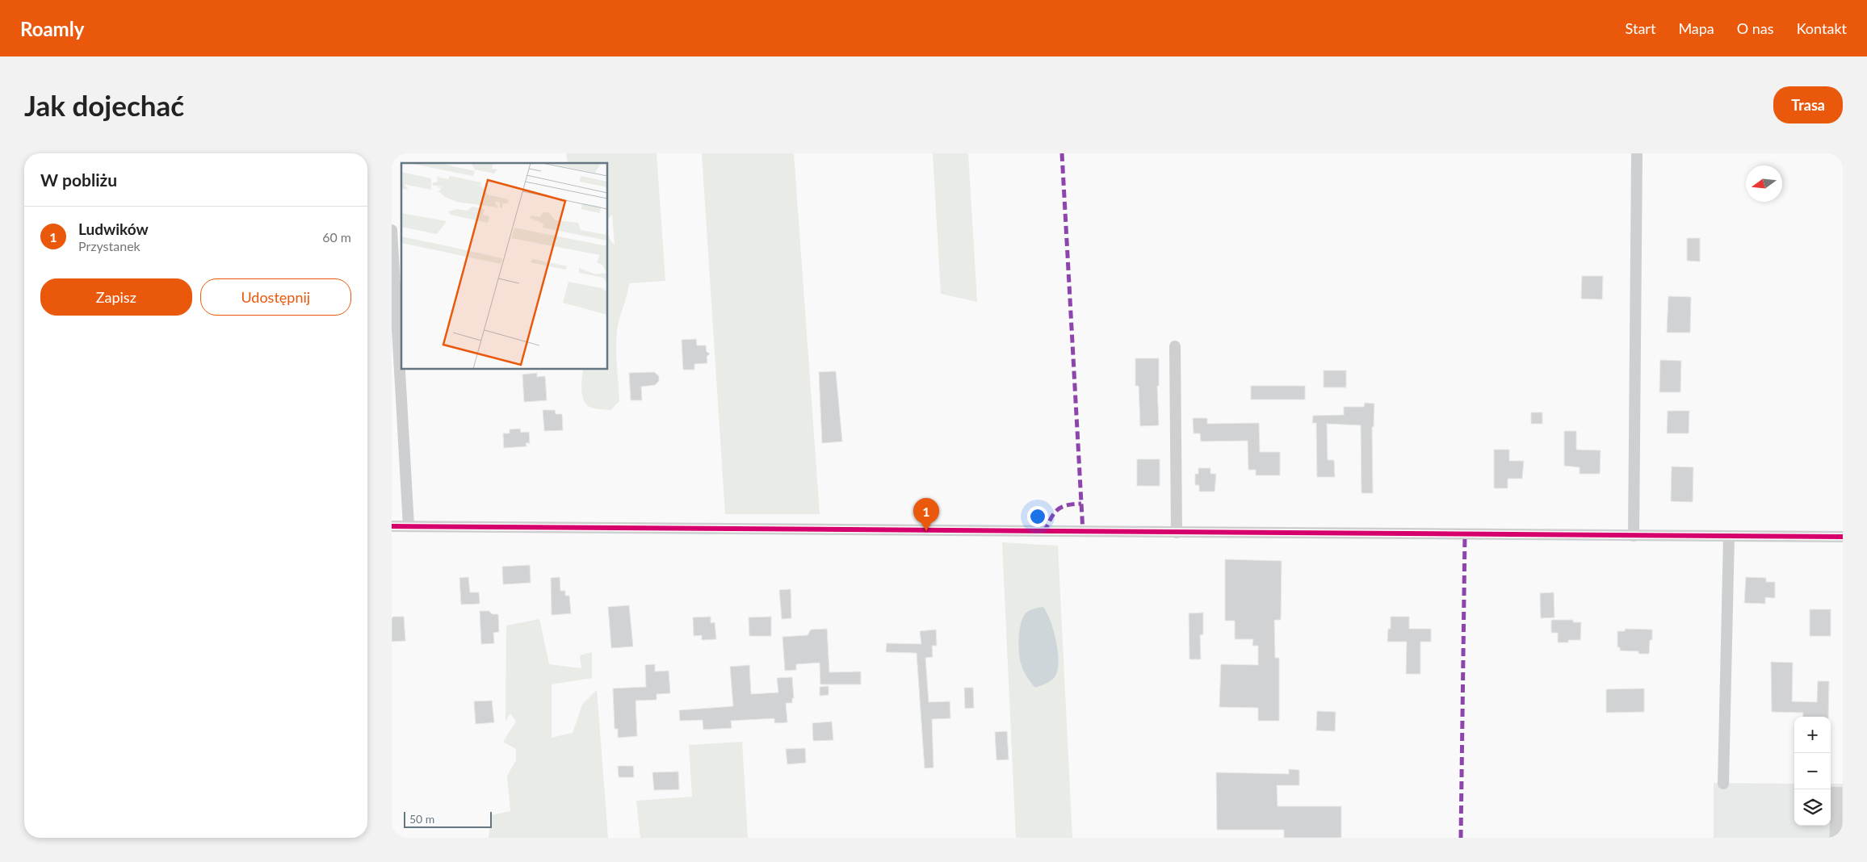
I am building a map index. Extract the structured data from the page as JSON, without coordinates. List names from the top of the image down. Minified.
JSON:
{"scale_bar":"50 m","north":"left","page":{"header":"Roamly","nav":["Start","Mapa","O nas","Kontakt"],"buttons":["Trasa",["Zapisz","Udostępnij"]],"title":"Jak dojechać","heading":"W pobliżu","list":[{"mark":"1","name":"Ludwików","note":"Przystanek","value":"60 m"}],"pins":"1","map_buttons":["+","−"],"scale":"50 m"}}
